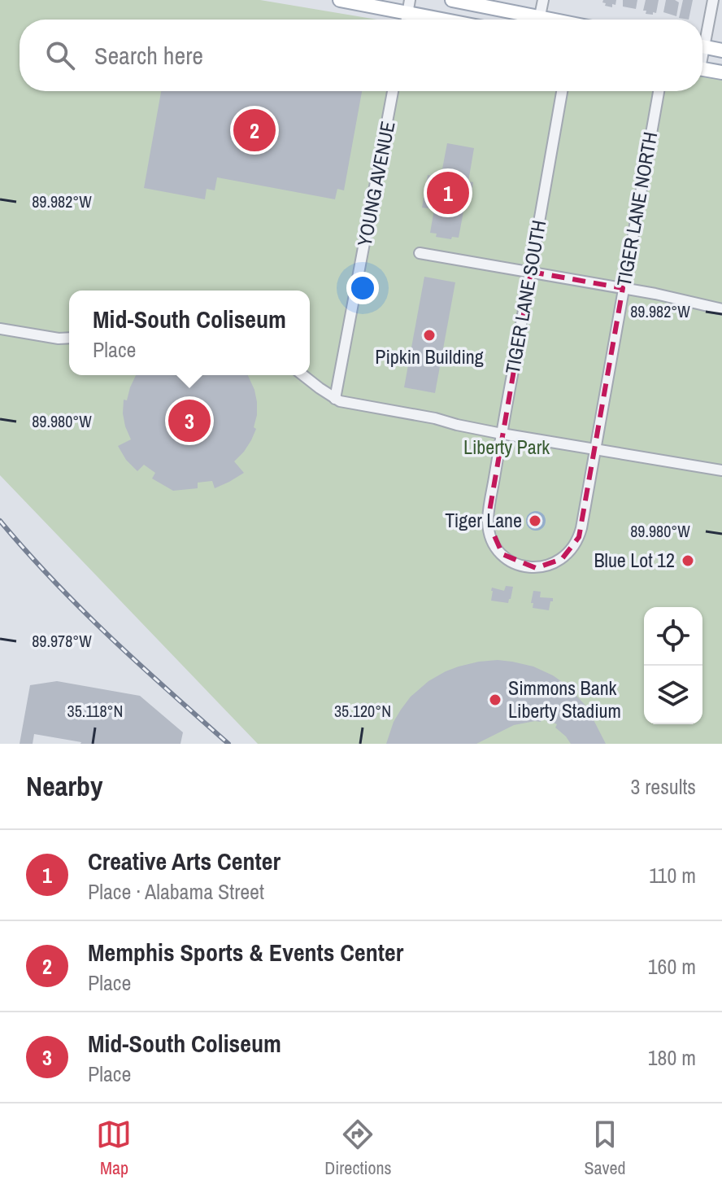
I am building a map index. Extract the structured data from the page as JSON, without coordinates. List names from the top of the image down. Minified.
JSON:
{"streets":{"street":["YOUNG AVENUE","TIGER LANE NORTH","TIGER LANE SOUTH"]},"crossings":[["TIGER LANE NORTH","TIGER LANE SOUTH"]],"parks":["Liberty Park"],"places":["Pipkin Building","Tiger Lane","Blue Lot 12","Simmons Bank Liberty Stadium"],"page":{"search":"Search here","pins":["2","1","3"],"popup":["Mid-South Coliseum","Place"],"heading":["Nearby","3 results"],"list":[{"mark":"1","name":"Creative Arts Center","note":"Place · Alabama Street","value":"110 m"},{"mark":"2","name":"Memphis Sports & Events Center","note":"Place","value":"160 m"},{"mark":"3","name":"Mid-South Coliseum","note":"Place","value":"180 m"}],"nav":["Map","Directions","Saved"]},"coordinates":["89.982°W","89.980°W","89.978°W","35.118°N","35.120°N"]}
